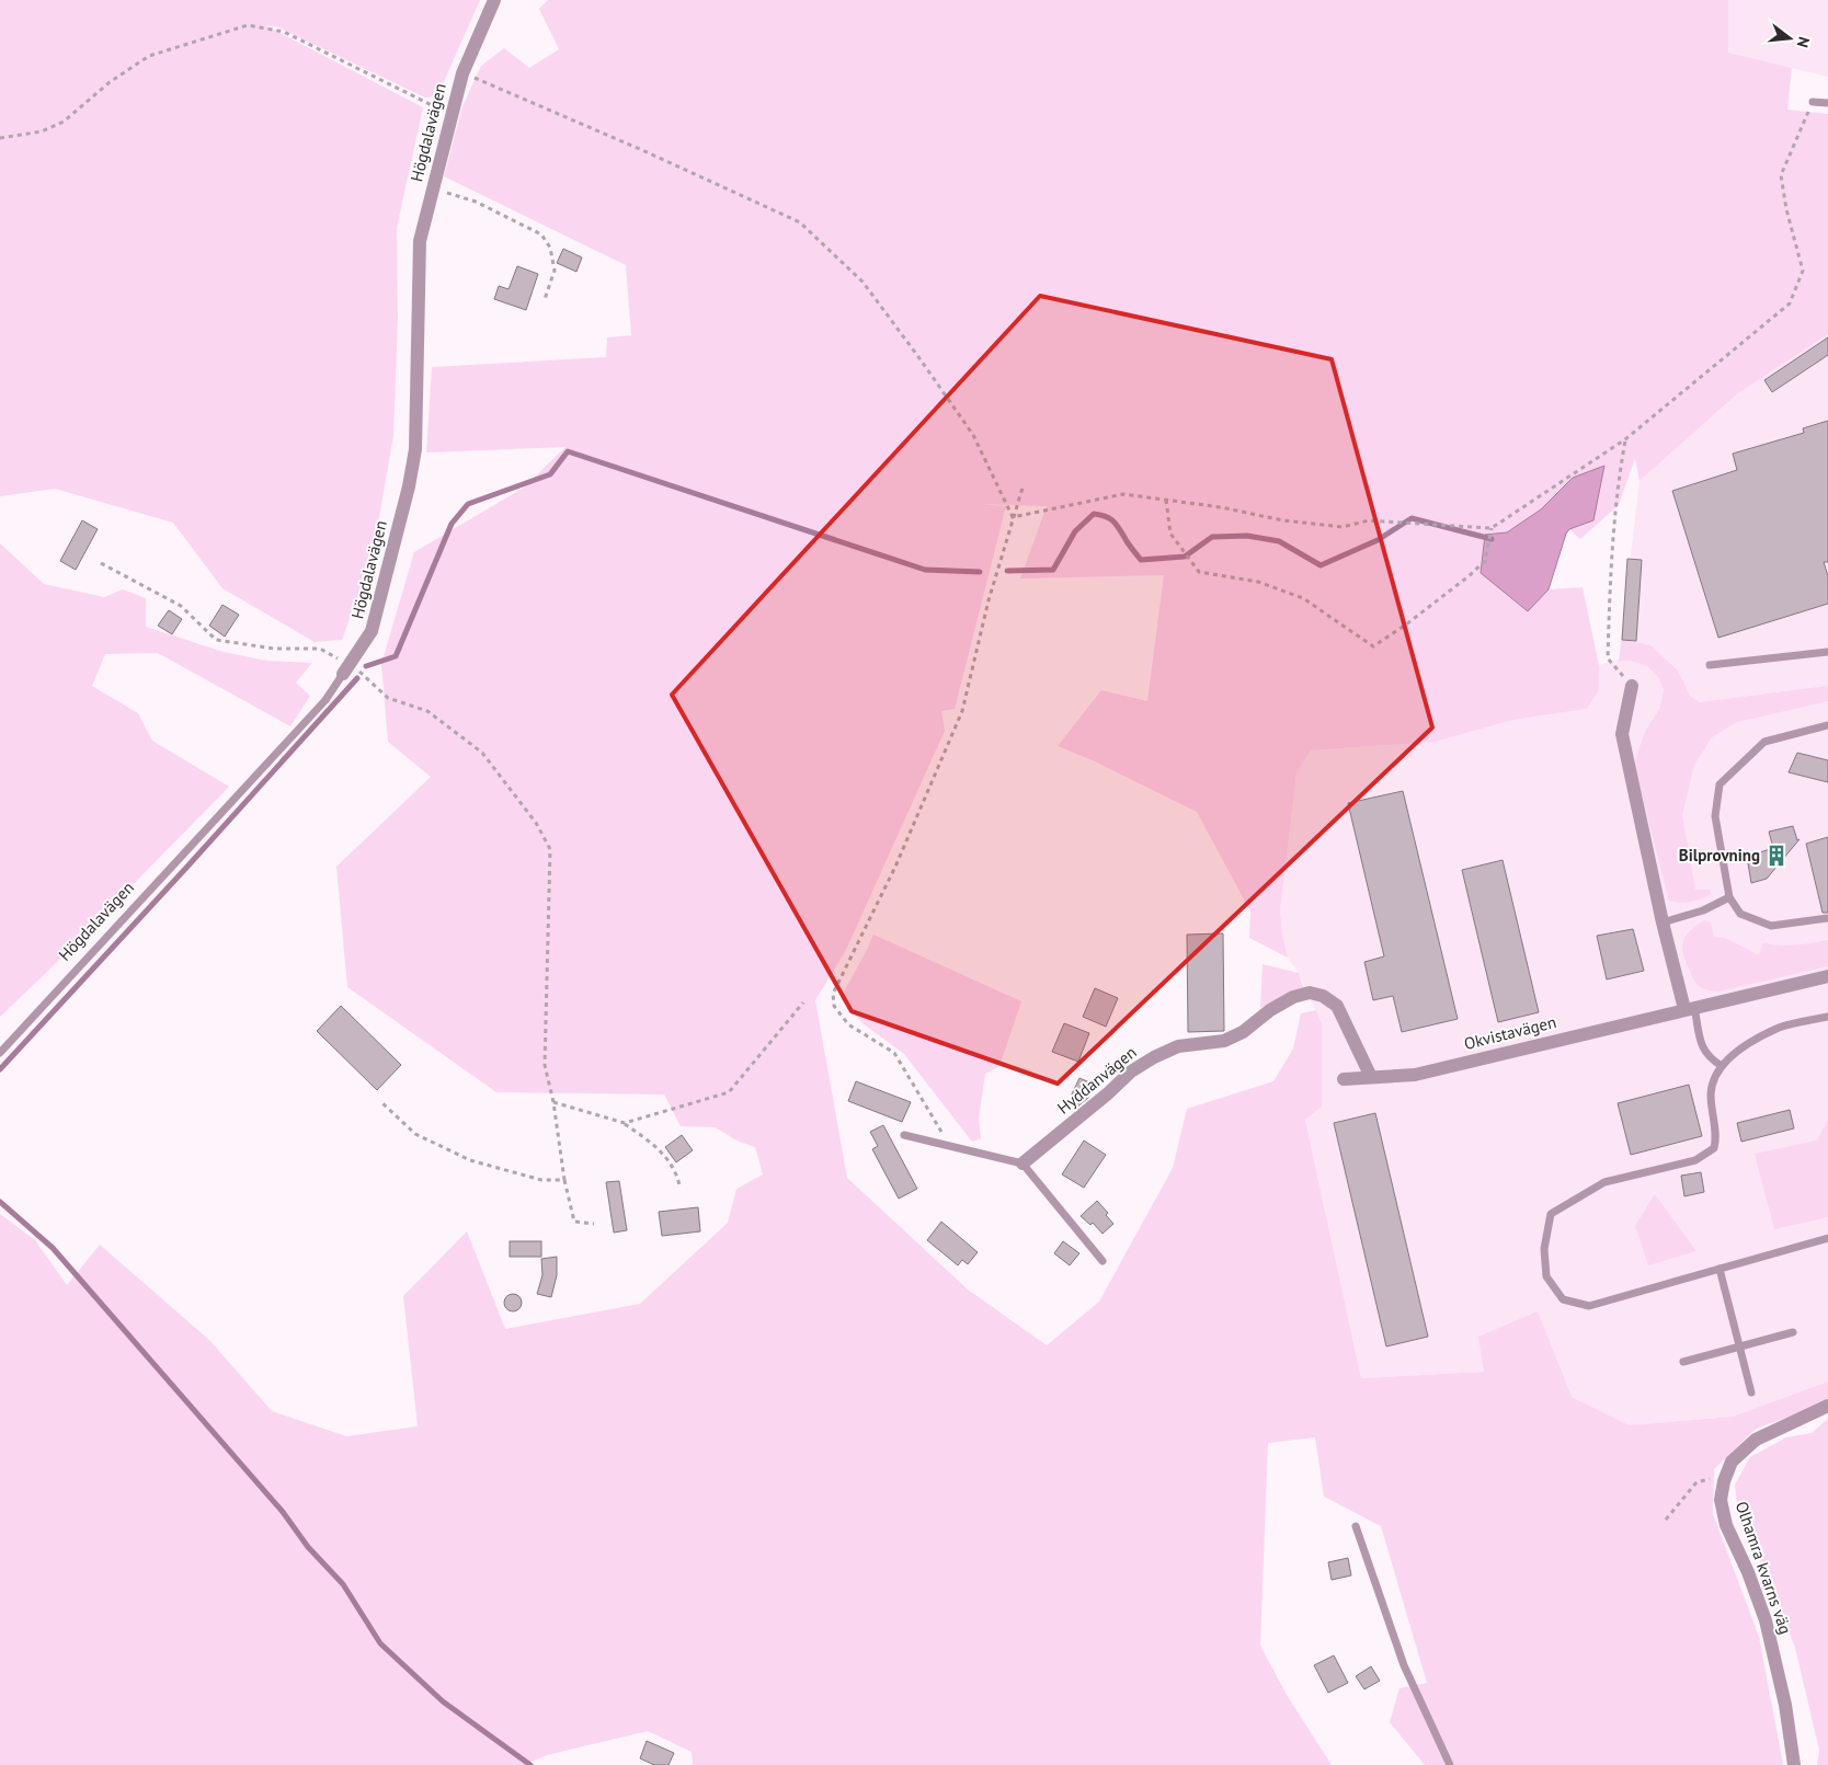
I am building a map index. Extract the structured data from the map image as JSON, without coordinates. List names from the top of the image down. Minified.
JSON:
{"streets":{"street":["Högdalavägen","Okvistavägen","Hyddanvägen","Olhamra kvarns väg"]},"crossings":[["Okvistavägen","Hyddanvägen"]],"places":{"building":["Bilprovning"]},"north":"right"}
